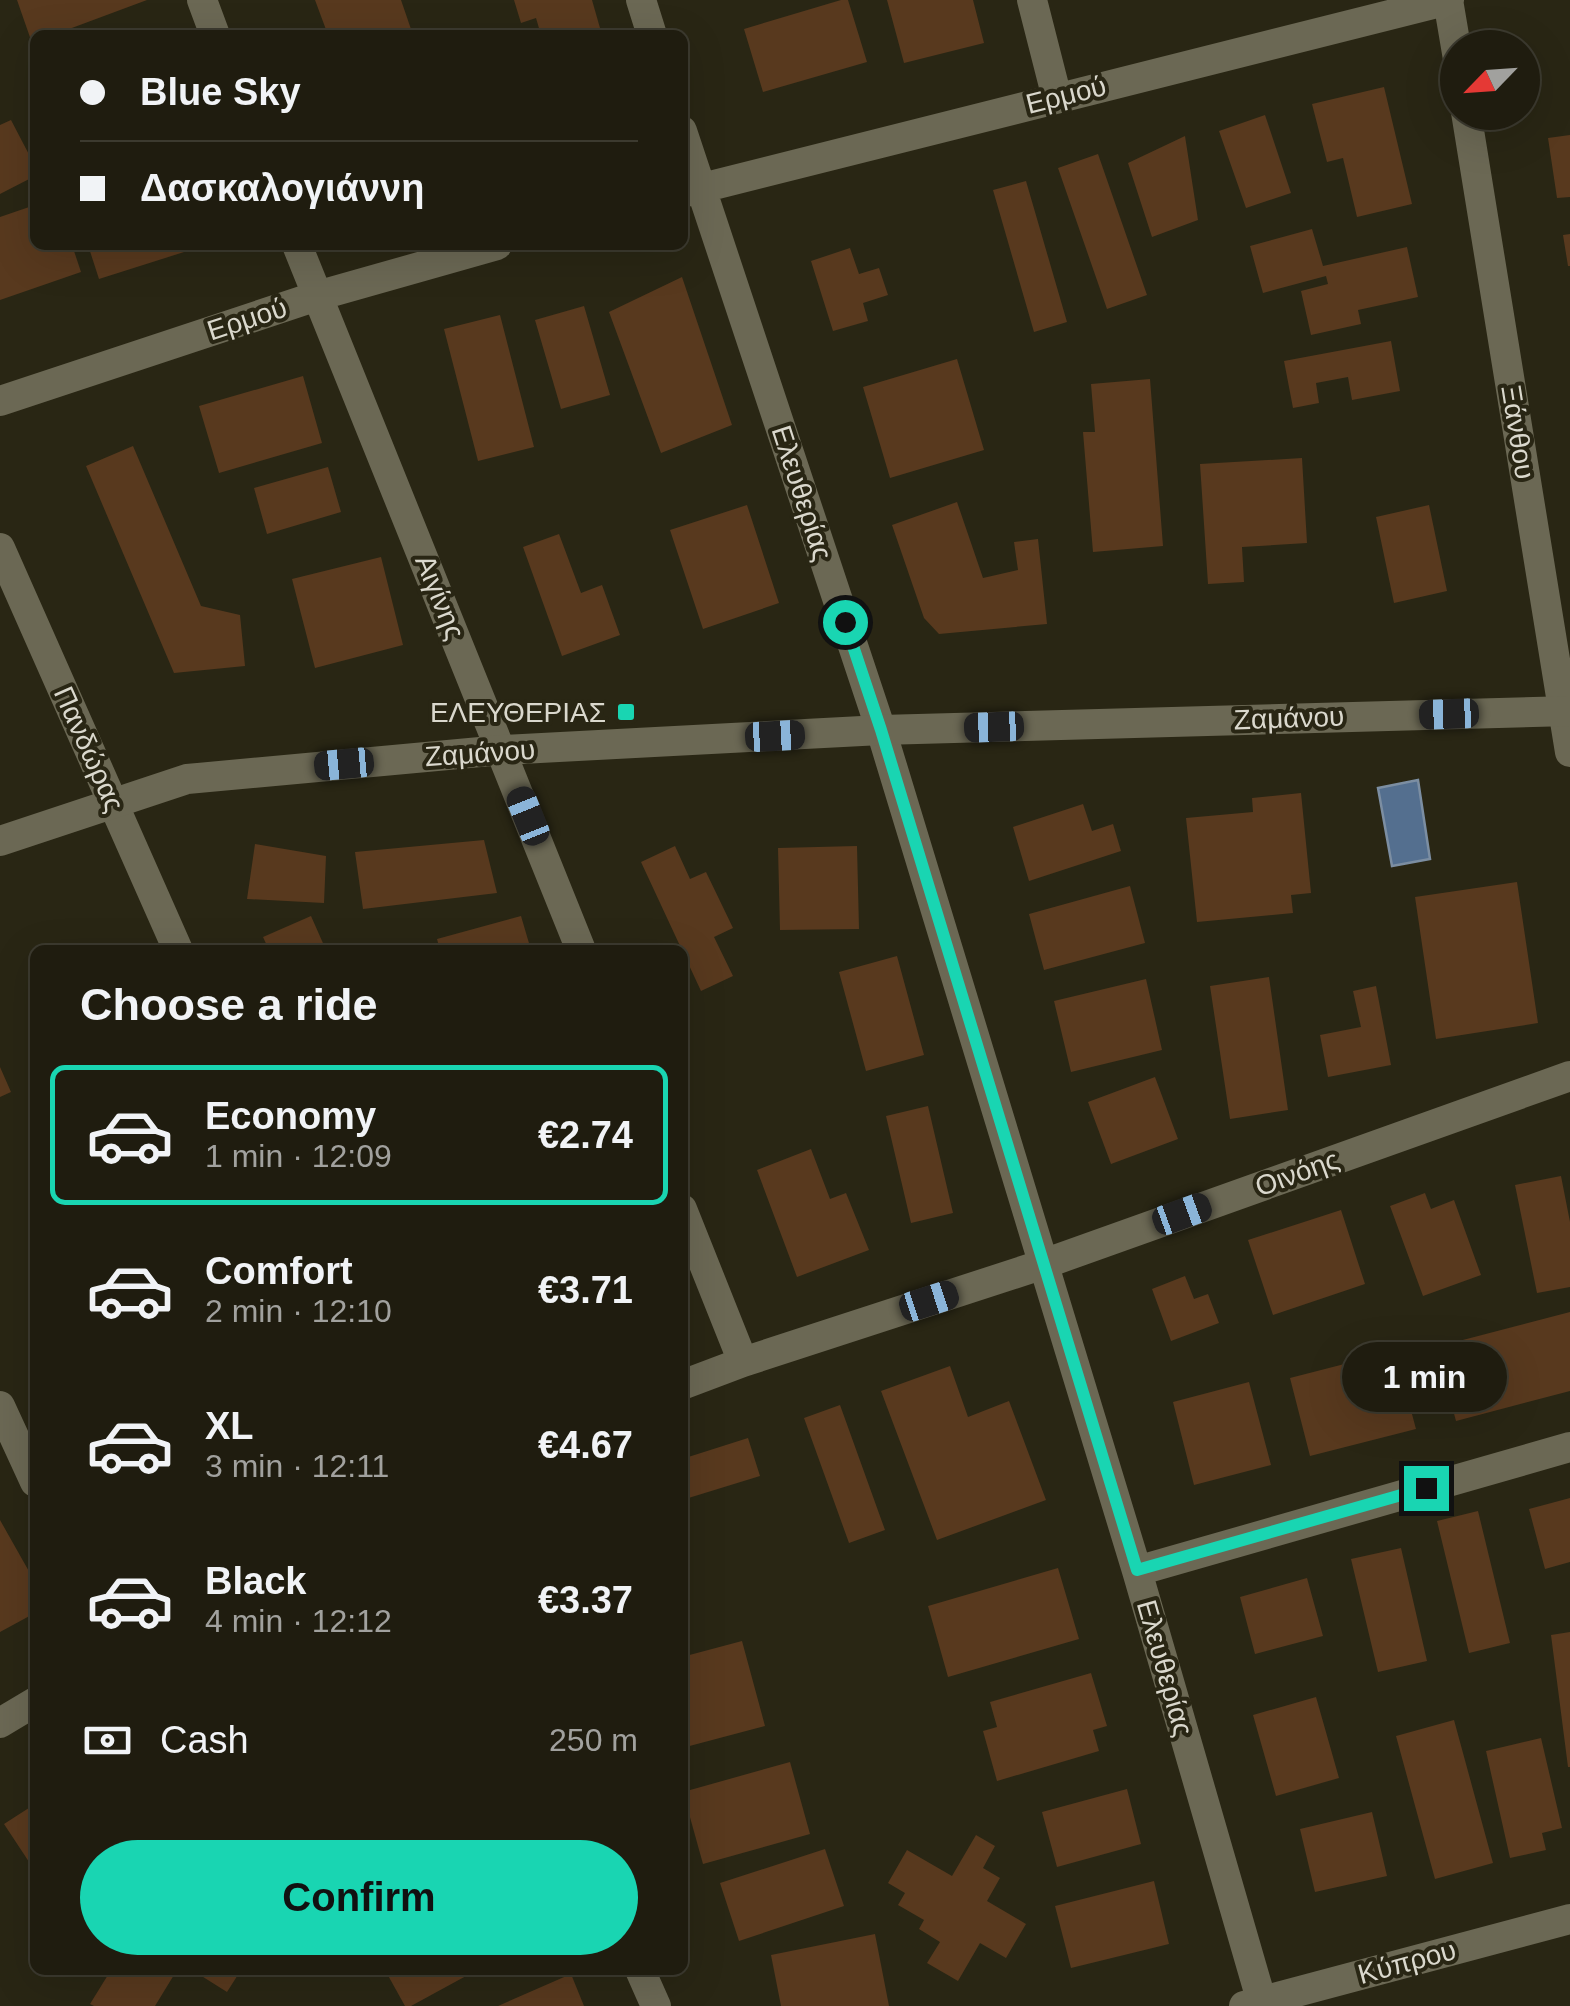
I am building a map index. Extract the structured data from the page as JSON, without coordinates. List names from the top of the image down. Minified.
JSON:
{"streets":{"street":["Ερμού","Ξάνθου","Ελευθερίας","Αιγίνης","Ζαμάνου","Πανδώρας","Οινόης","Κύπρου"]},"crossings":[["Ερμού","Ελευθερίας"],["Ερμού","Αιγίνης"],["Ξάνθου","Ζαμάνου"],["Ελευθερίας","Ζαμάνου"],["Ελευθερίας","Οινόης"],["Ελευθερίας","Κύπρου"],["Αιγίνης","Ζαμάνου"],["Ζαμάνου","Πανδώρας"]],"places":{"transit":["ΕΛΕΥΘΕΡΙΑΣ"]},"north":"bottom left","page":{"banner":["Blue Sky","Δασκαλογιάννη"],"heading":"Choose a ride","list":[{"name":"Economy","note":"1 min · 12:09","value":"€2.74"},{"name":"Comfort","note":"2 min · 12:10","value":"€3.71"},{"name":"XL","note":"3 min · 12:11","value":"€4.67"},{"name":"Black","note":"4 min · 12:12","value":"€3.37"}],"bubble":"1 min","pay":["Cash","250 m"],"buttons":"Confirm"}}
